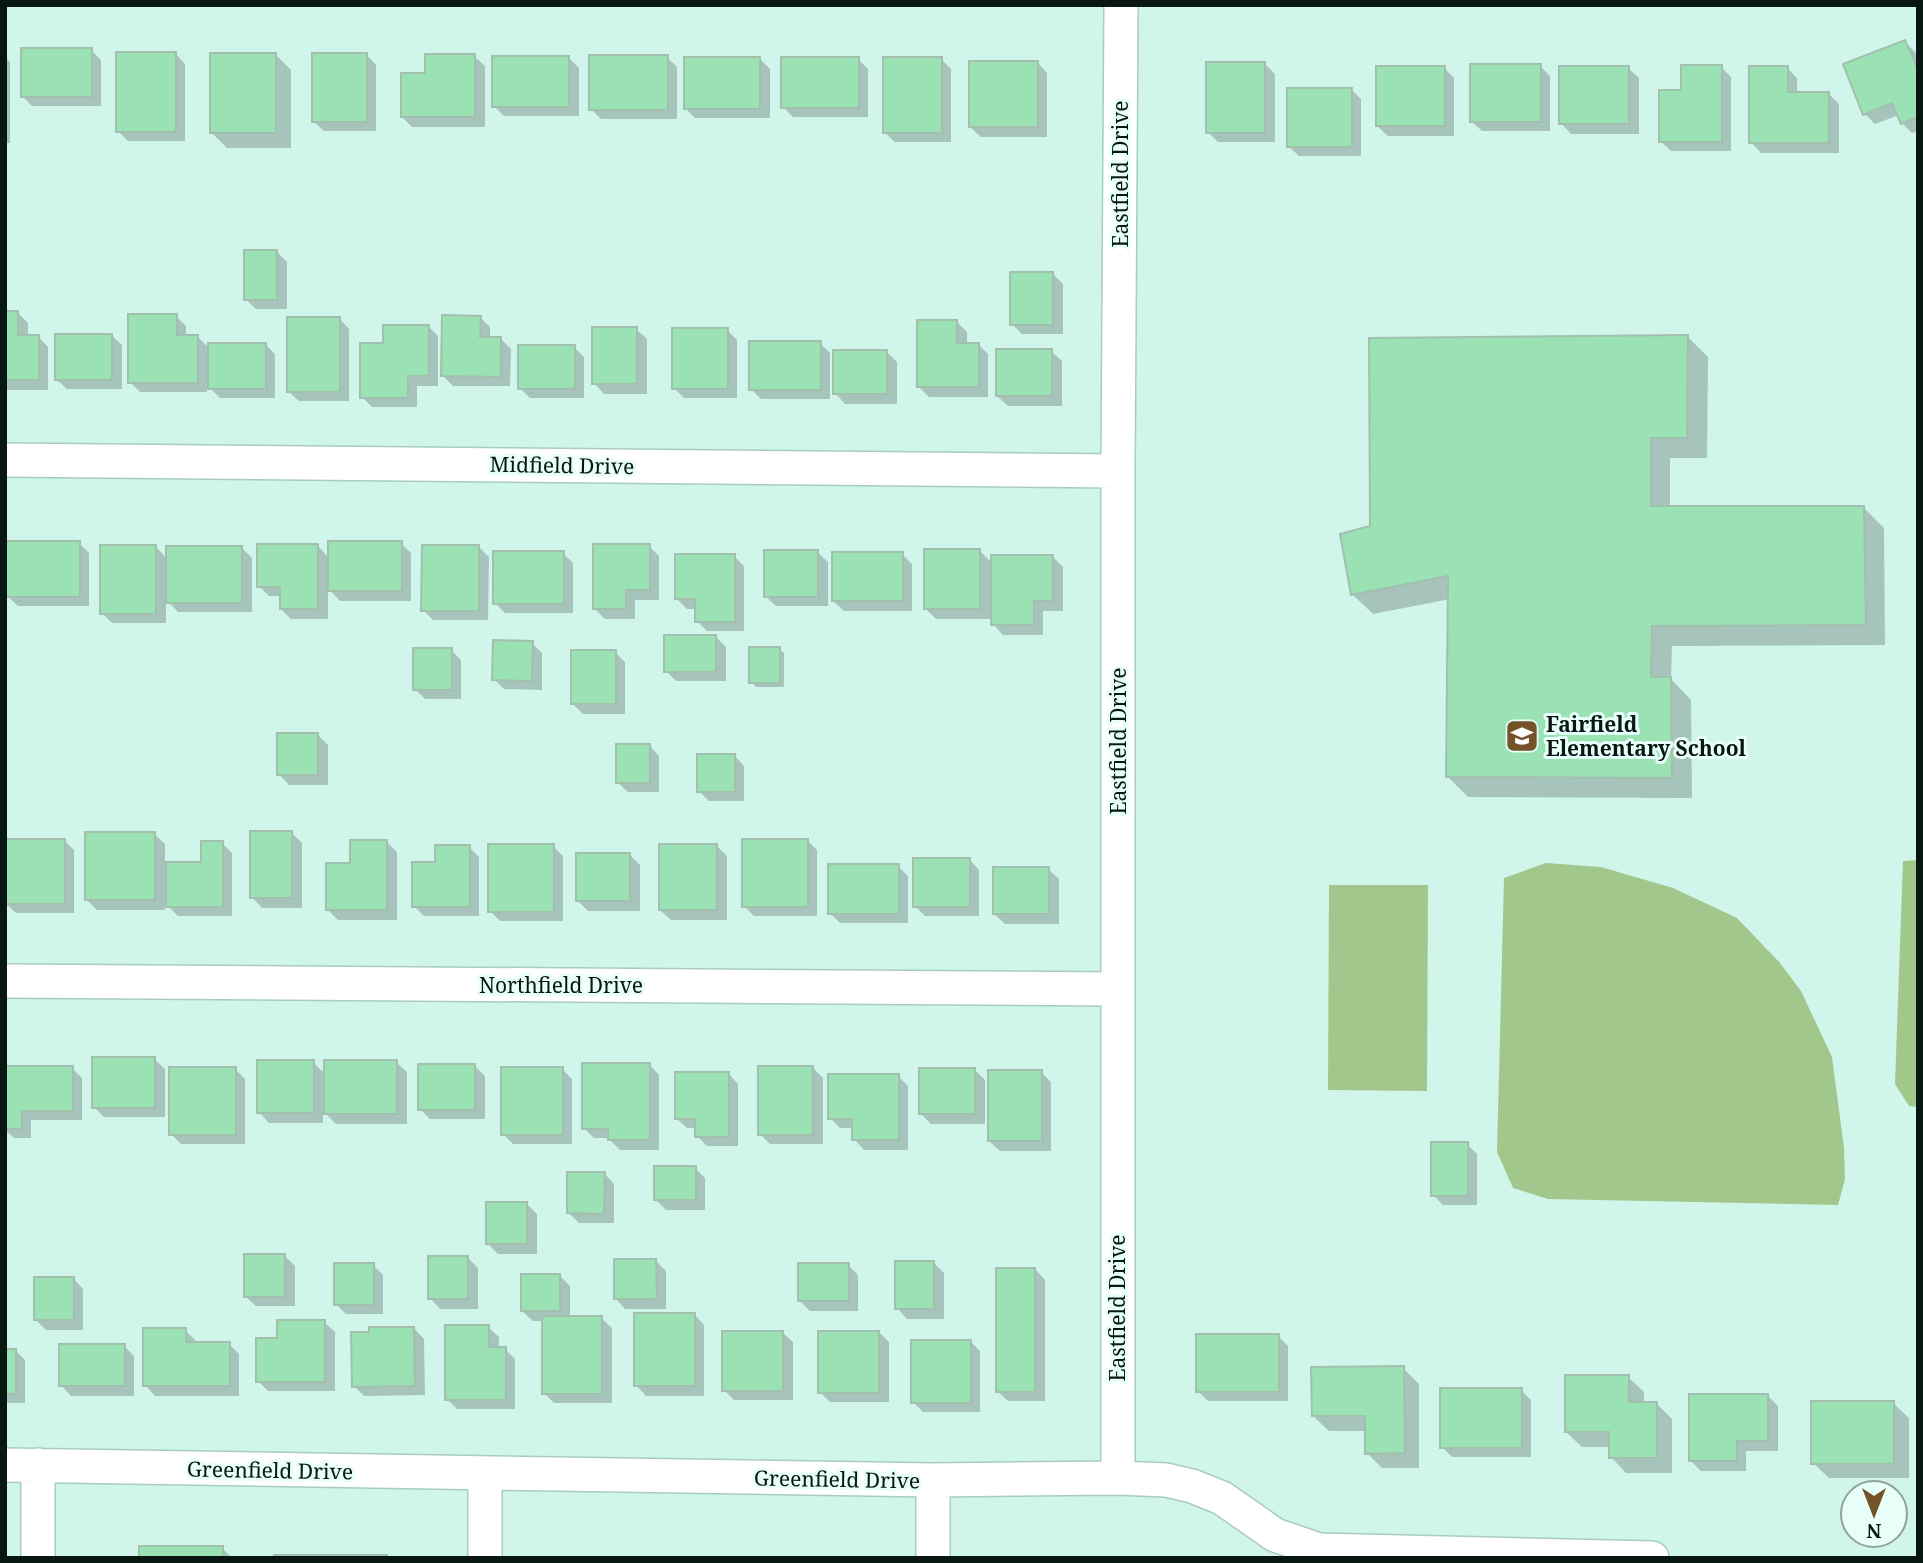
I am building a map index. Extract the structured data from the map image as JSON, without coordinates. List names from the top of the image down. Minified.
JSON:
{"streets":{"street":["Eastfield Drive","Midfield Drive","Northfield Drive","Greenfield Drive"]},"crossings":[["Eastfield Drive","Midfield Drive"],["Eastfield Drive","Northfield Drive"],["Eastfield Drive","Greenfield Drive"]],"places":{"school or university":["Fairfield Elementary School"]},"north":"bottom"}
